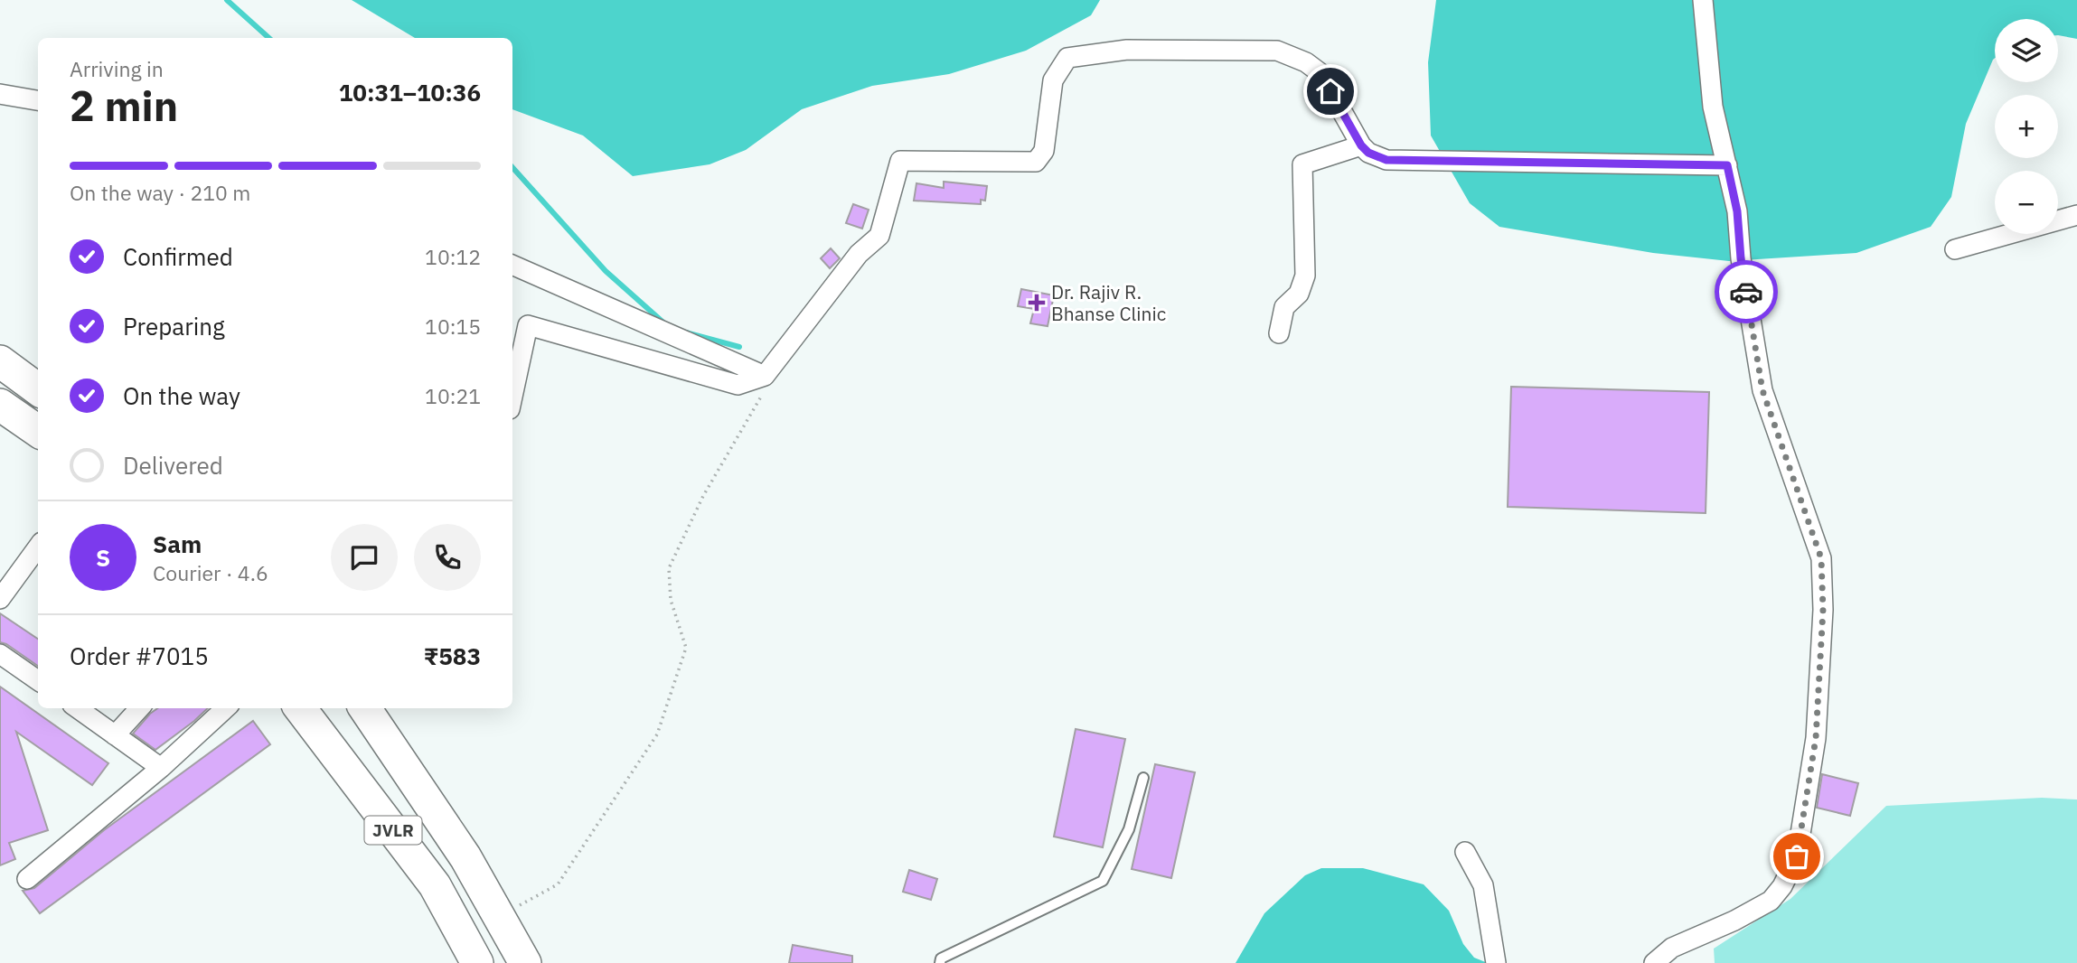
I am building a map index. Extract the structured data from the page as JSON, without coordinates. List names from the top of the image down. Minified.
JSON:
{"streets":{"main road":["JVLR"]},"places":{"health":["Dr. Rajiv R. Bhanse Clinic"]},"page":{"map_buttons":["+","−"],"heading":["2 min","Arriving in","10:31–10:36"],"panel":["Sam","Courier · 4.6","Order #7015","₹583"],"bar":"On the way · 210 m","list":[["Confirmed","10:12"],["Preparing","10:15"],["On the way","10:21"],"Delivered"],"round":"S"}}
